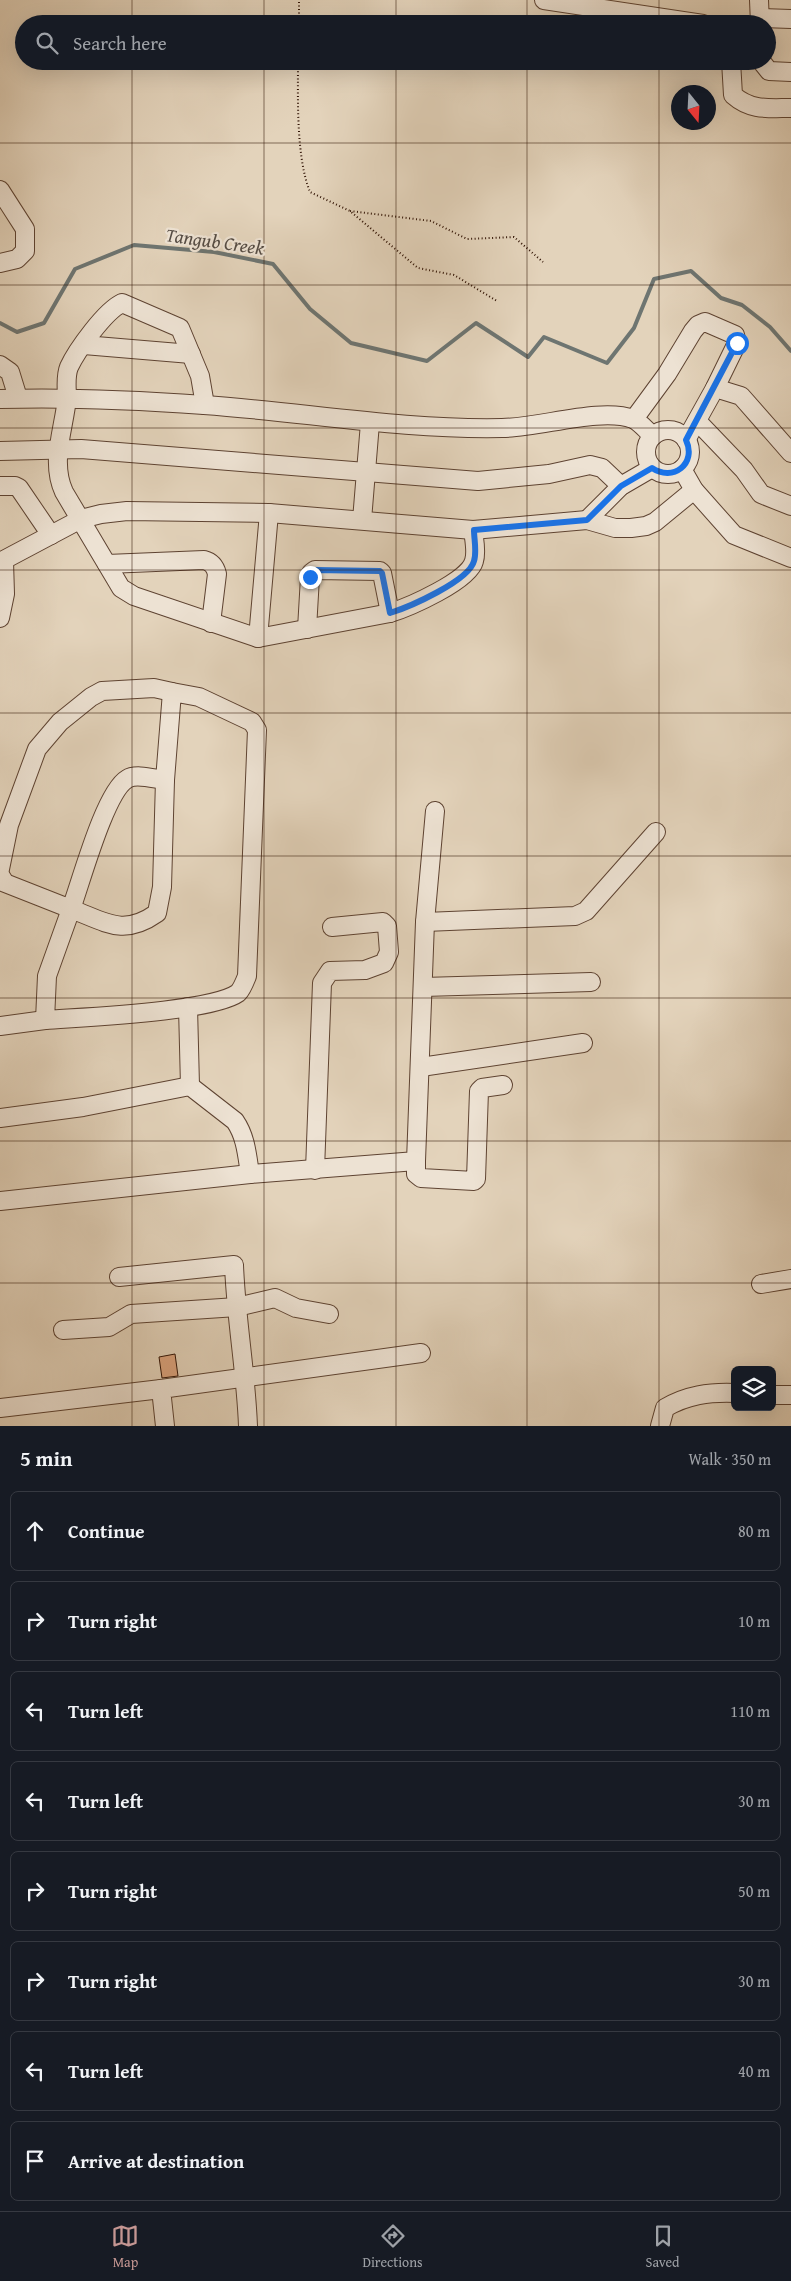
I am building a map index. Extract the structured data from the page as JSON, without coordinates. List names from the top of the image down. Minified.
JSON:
{"water":["Tangub Creek"],"north":"bottom","page":{"search":"Search here","heading":["5 min","Walk · 350 m"],"list":[["Continue","80 m"],["Turn right","10 m"],["Turn left","110 m"],["Turn left","30 m"],["Turn right","50 m"],["Turn right","30 m"],["Turn left","40 m"],"Arrive at destination"],"nav":["Map","Directions","Saved"]}}
